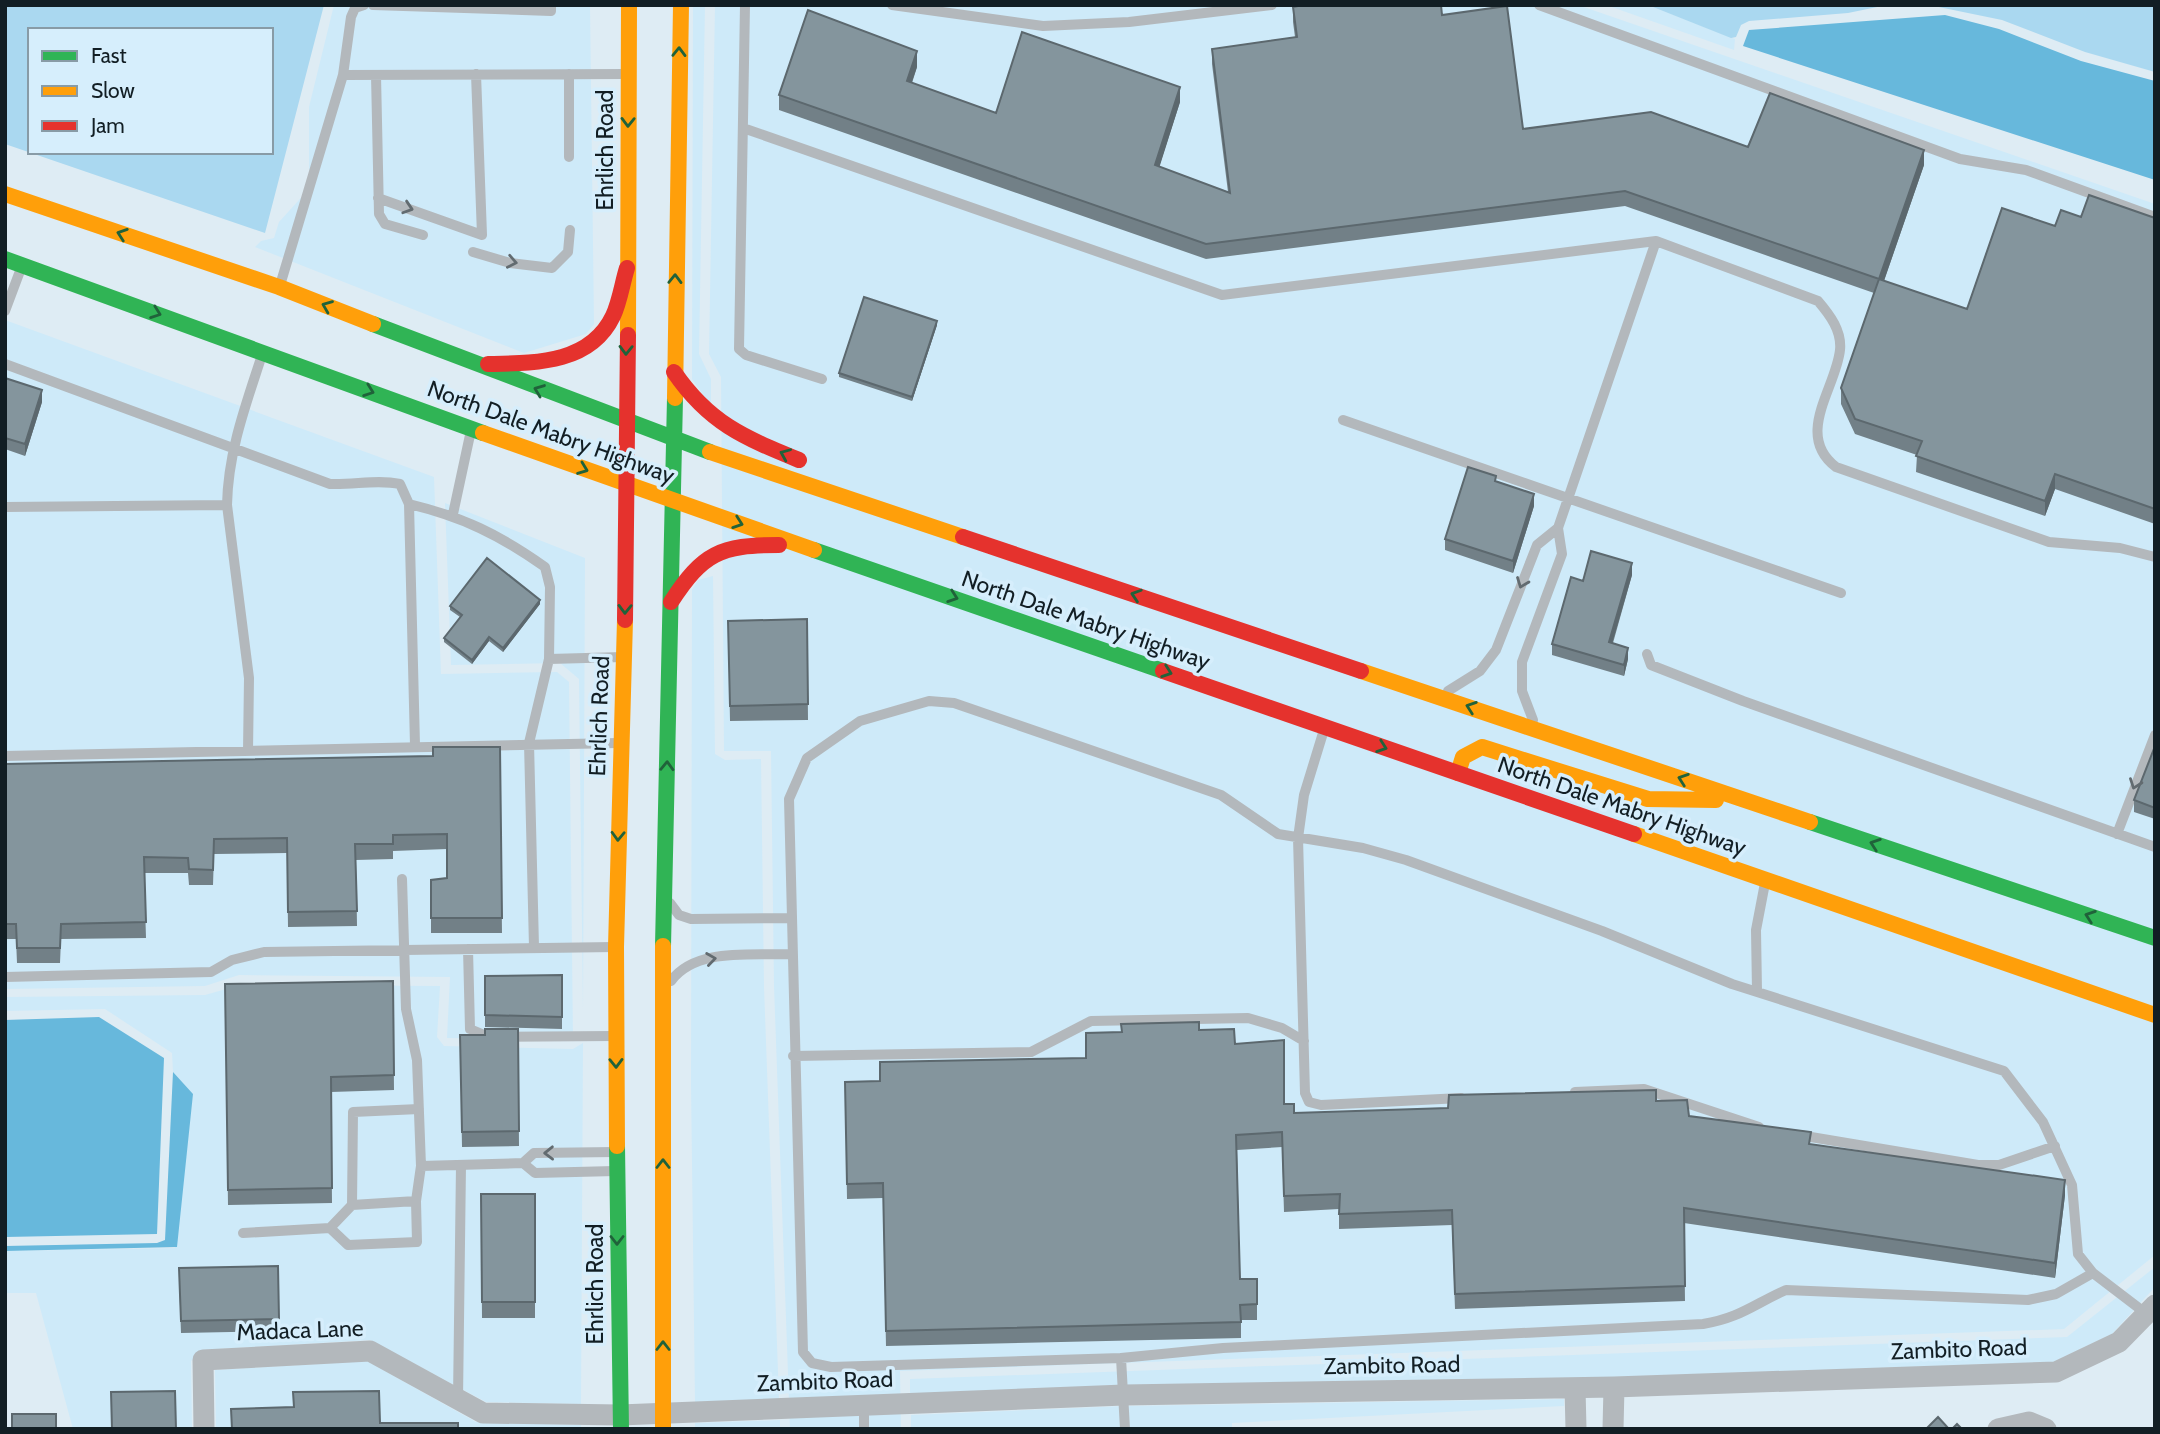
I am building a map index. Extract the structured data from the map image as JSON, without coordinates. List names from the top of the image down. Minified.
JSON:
{"streets":{"main road":["Ehrlich Road","North Dale Mabry Highway"],"street":["Madaca Lane","Zambito Road"]},"crossings":[["Ehrlich Road","North Dale Mabry Highway"],["Ehrlich Road","Madaca Lane"],["Ehrlich Road","Zambito Road"],["Madaca Lane","Zambito Road"]],"legend":["Fast","Slow","Jam"]}
